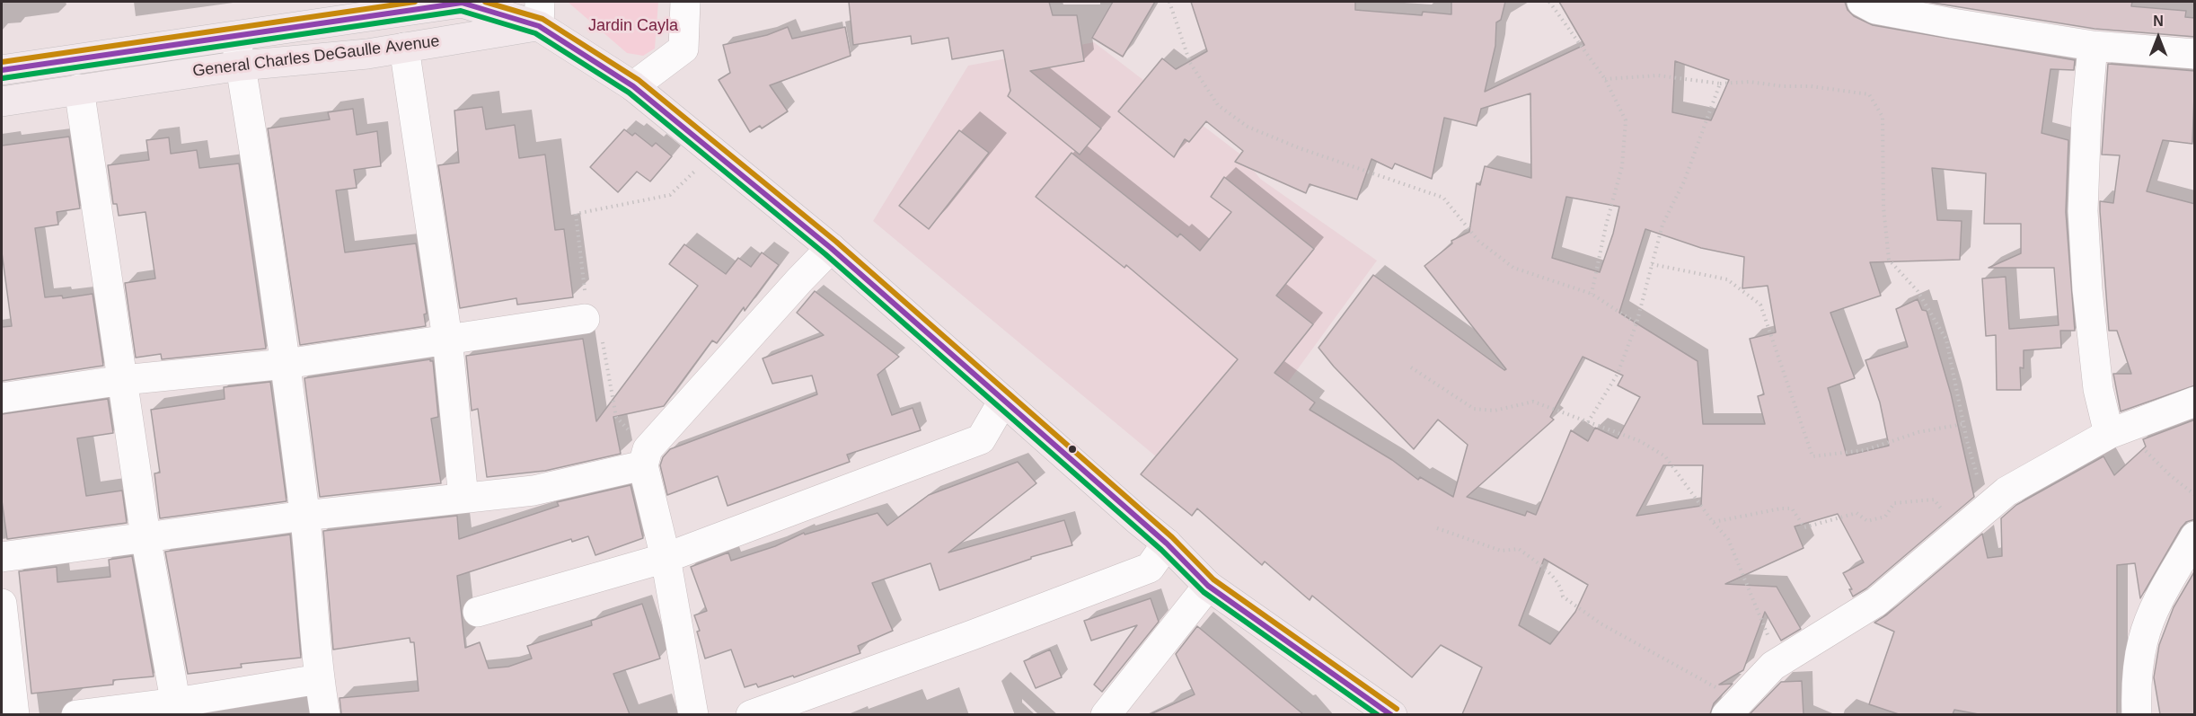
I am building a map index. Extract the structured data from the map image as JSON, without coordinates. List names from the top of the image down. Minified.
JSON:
{"streets":{"main road":["General Charles DeGaulle Avenue"]},"parks":["Jardin Cayla"],"north":"top"}
